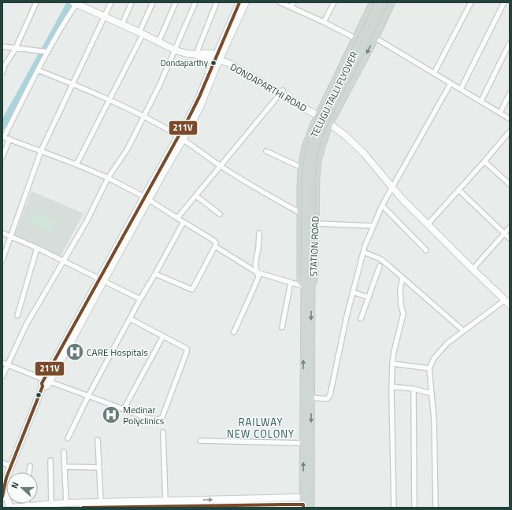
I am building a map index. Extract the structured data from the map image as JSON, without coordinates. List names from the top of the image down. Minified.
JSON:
{"streets":{"main road":["DONDAPARTHI ROAD","TELUGU TALLI FLYOVER","STATION ROAD"]},"crossings":[["TELUGU TALLI FLYOVER","STATION ROAD"]],"districts":["RAILWAY NEW COLONY"],"places":{"other":["Dondaparthy"],"hospital":["CARE Hospitals","Medinar Polyclinics"]},"lines":["transit line 211V"],"north":"left"}
